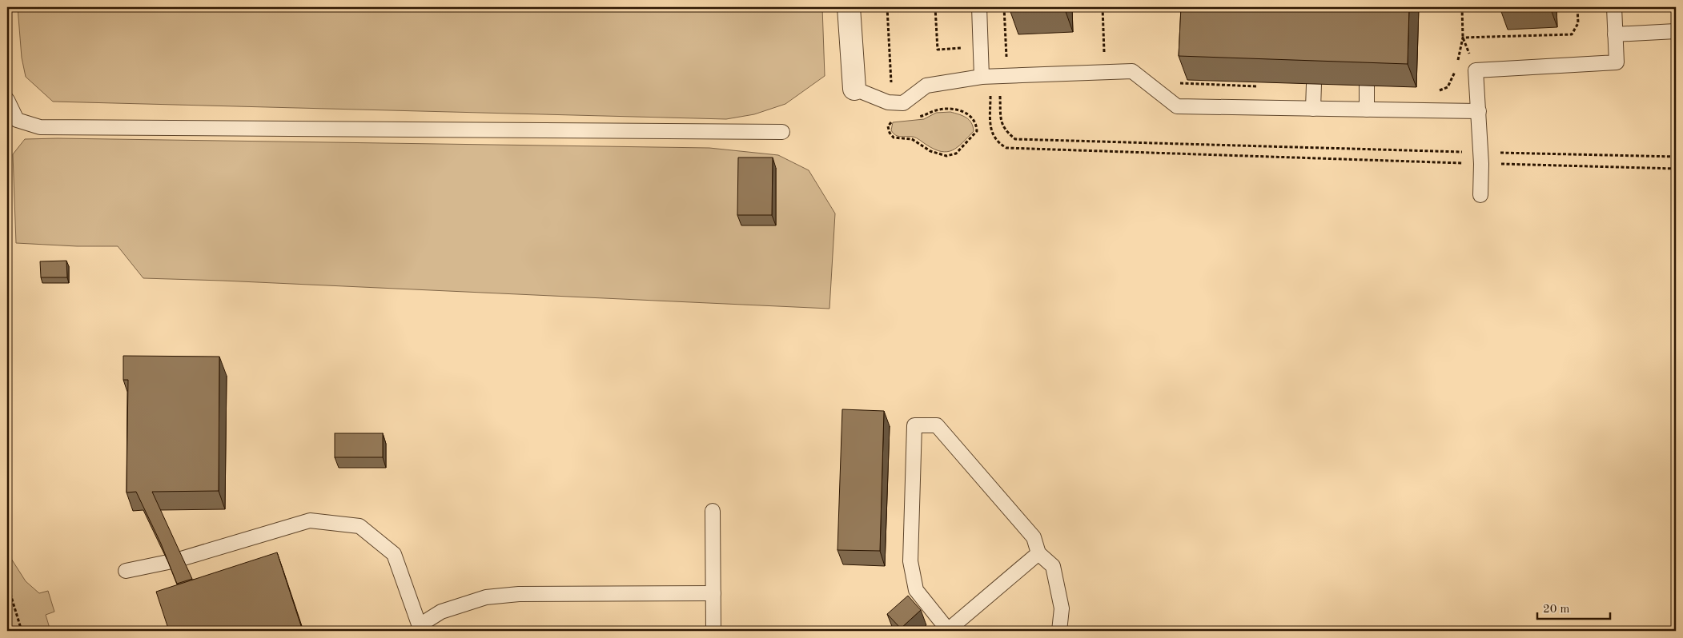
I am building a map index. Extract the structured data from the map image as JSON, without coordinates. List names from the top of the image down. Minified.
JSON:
{"scale_bar":"20 m"}
